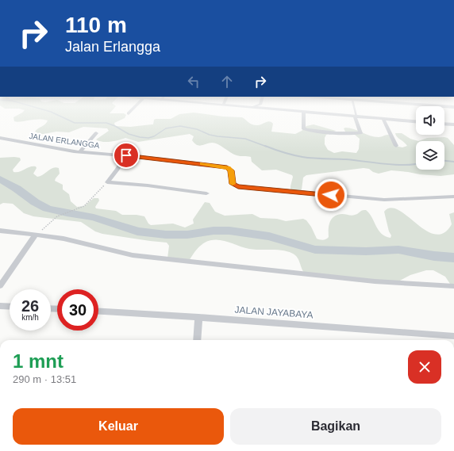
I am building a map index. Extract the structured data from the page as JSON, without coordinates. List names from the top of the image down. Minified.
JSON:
{"streets":{"street":["JALAN ERLANGGA","JALAN JAYABAYA"]},"page":{"turn":["110 m","Jalan Erlangga"],"speed":"26 km/h","limit":"30","heading":["1 mnt","290 m · 13:51"],"buttons":["Keluar","Bagikan"]}}
